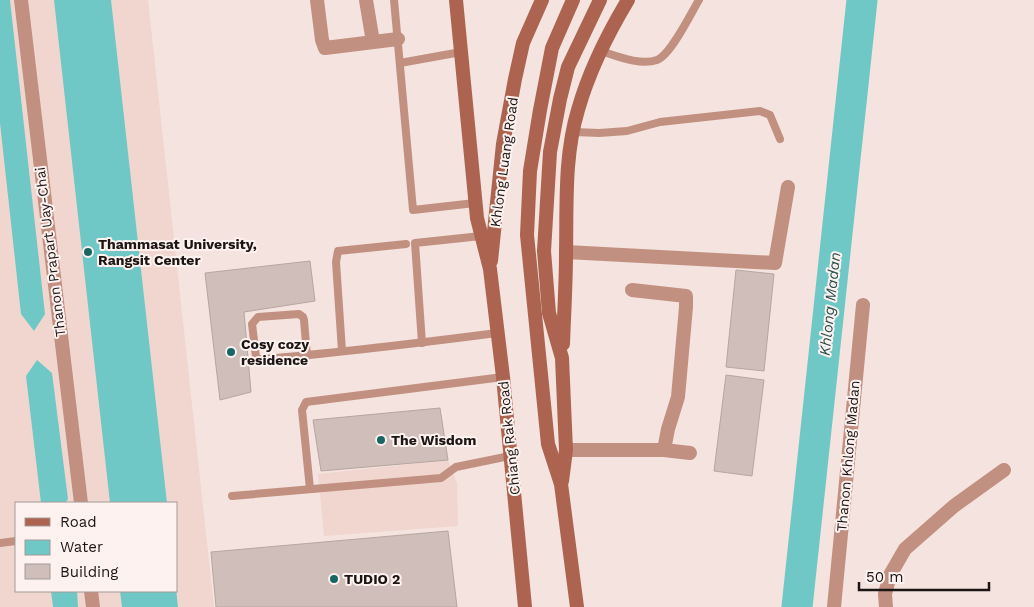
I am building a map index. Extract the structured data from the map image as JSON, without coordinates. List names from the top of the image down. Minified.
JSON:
{"streets":{"main road":["Khlong Luang Road","Chiang Rak Road"],"street":["Thanon Prapart Uay-Chai","Thanon Khlong Madan"]},"crossings":[["Khlong Luang Road","Chiang Rak Road"]],"water":["Khlong Madan"],"places":["Thammasat University, Rangsit Center","Cosy cozy residence","The Wisdom","TUDIO 2"],"legend":["Road","Water","Building"],"scale_bar":"50 m"}
